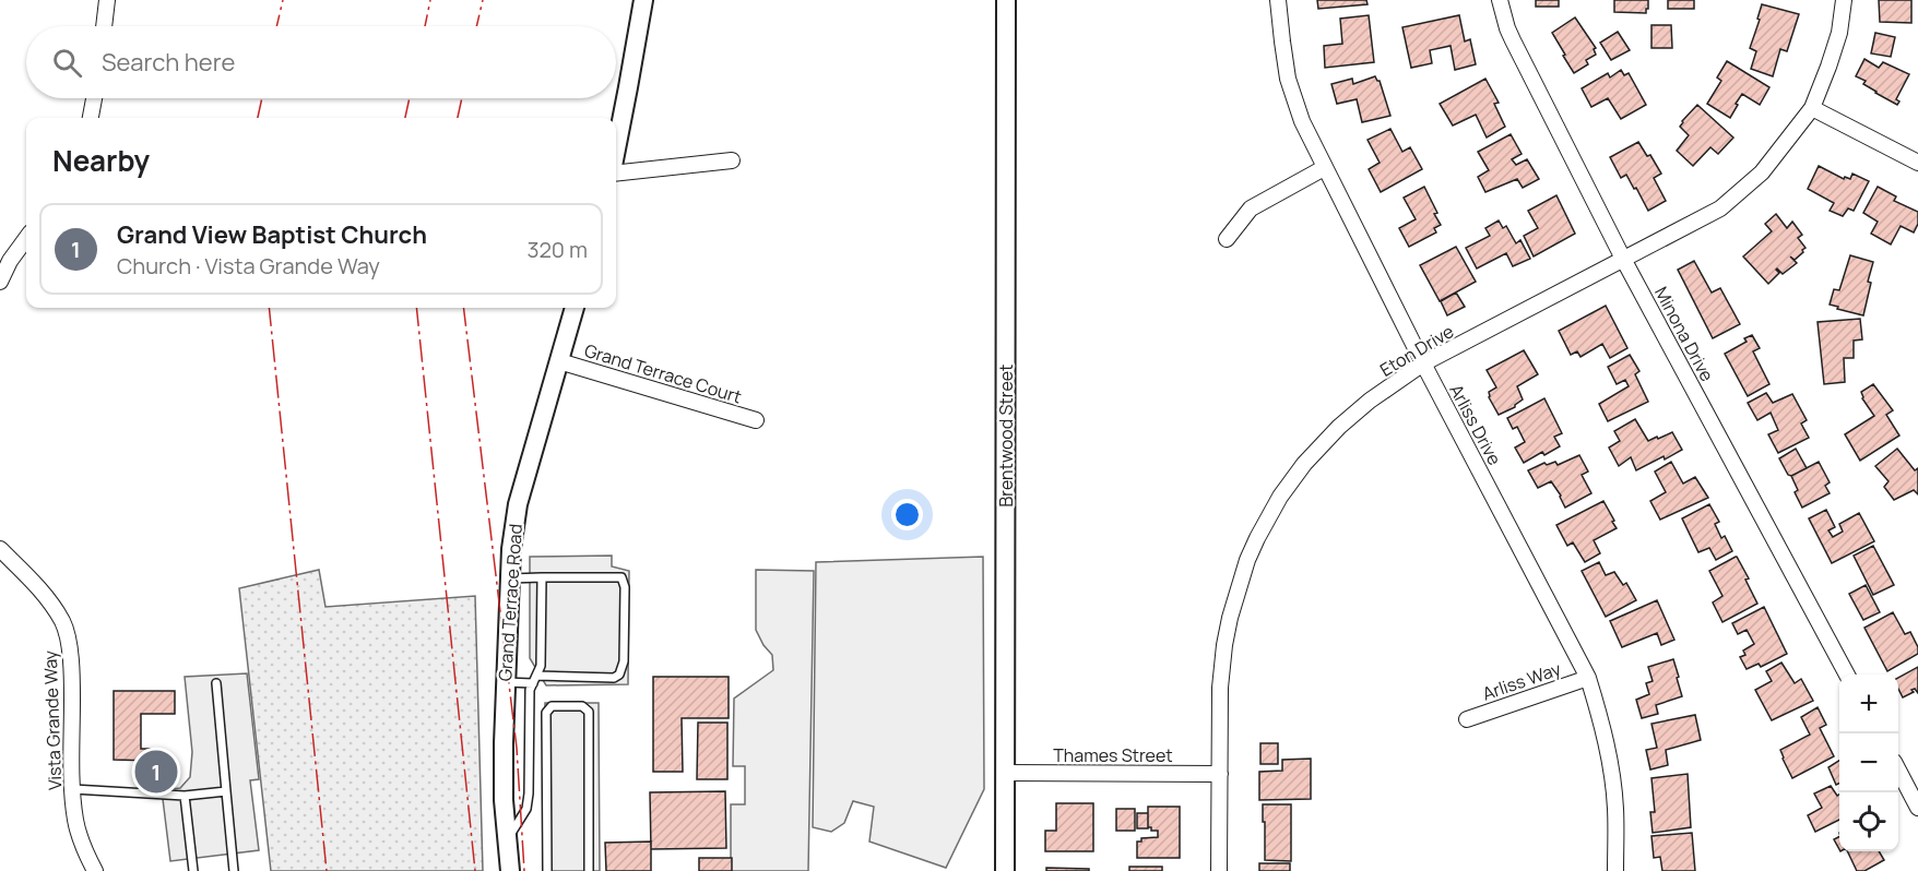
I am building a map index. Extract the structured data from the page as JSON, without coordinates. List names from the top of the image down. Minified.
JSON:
{"streets":{"street":["Minona Drive","Eton Drive","Grand Terrace Court","Arliss Drive","Brentwood Street","Grand Terrace Road","Arliss Way","Vista Grande Way","Thames Street"]},"crossings":[["Minona Drive","Eton Drive"],["Eton Drive","Arliss Drive"],["Eton Drive","Thames Street"],["Grand Terrace Court","Grand Terrace Road"],["Arliss Drive","Arliss Way"],["Brentwood Street","Thames Street"]],"page":{"search":"Search here","heading":"Nearby","list":[{"mark":"1","name":"Grand View Baptist Church","note":"Church · Vista Grande Way","value":"320 m"}],"map_buttons":["+","−"],"pins":"1"}}
